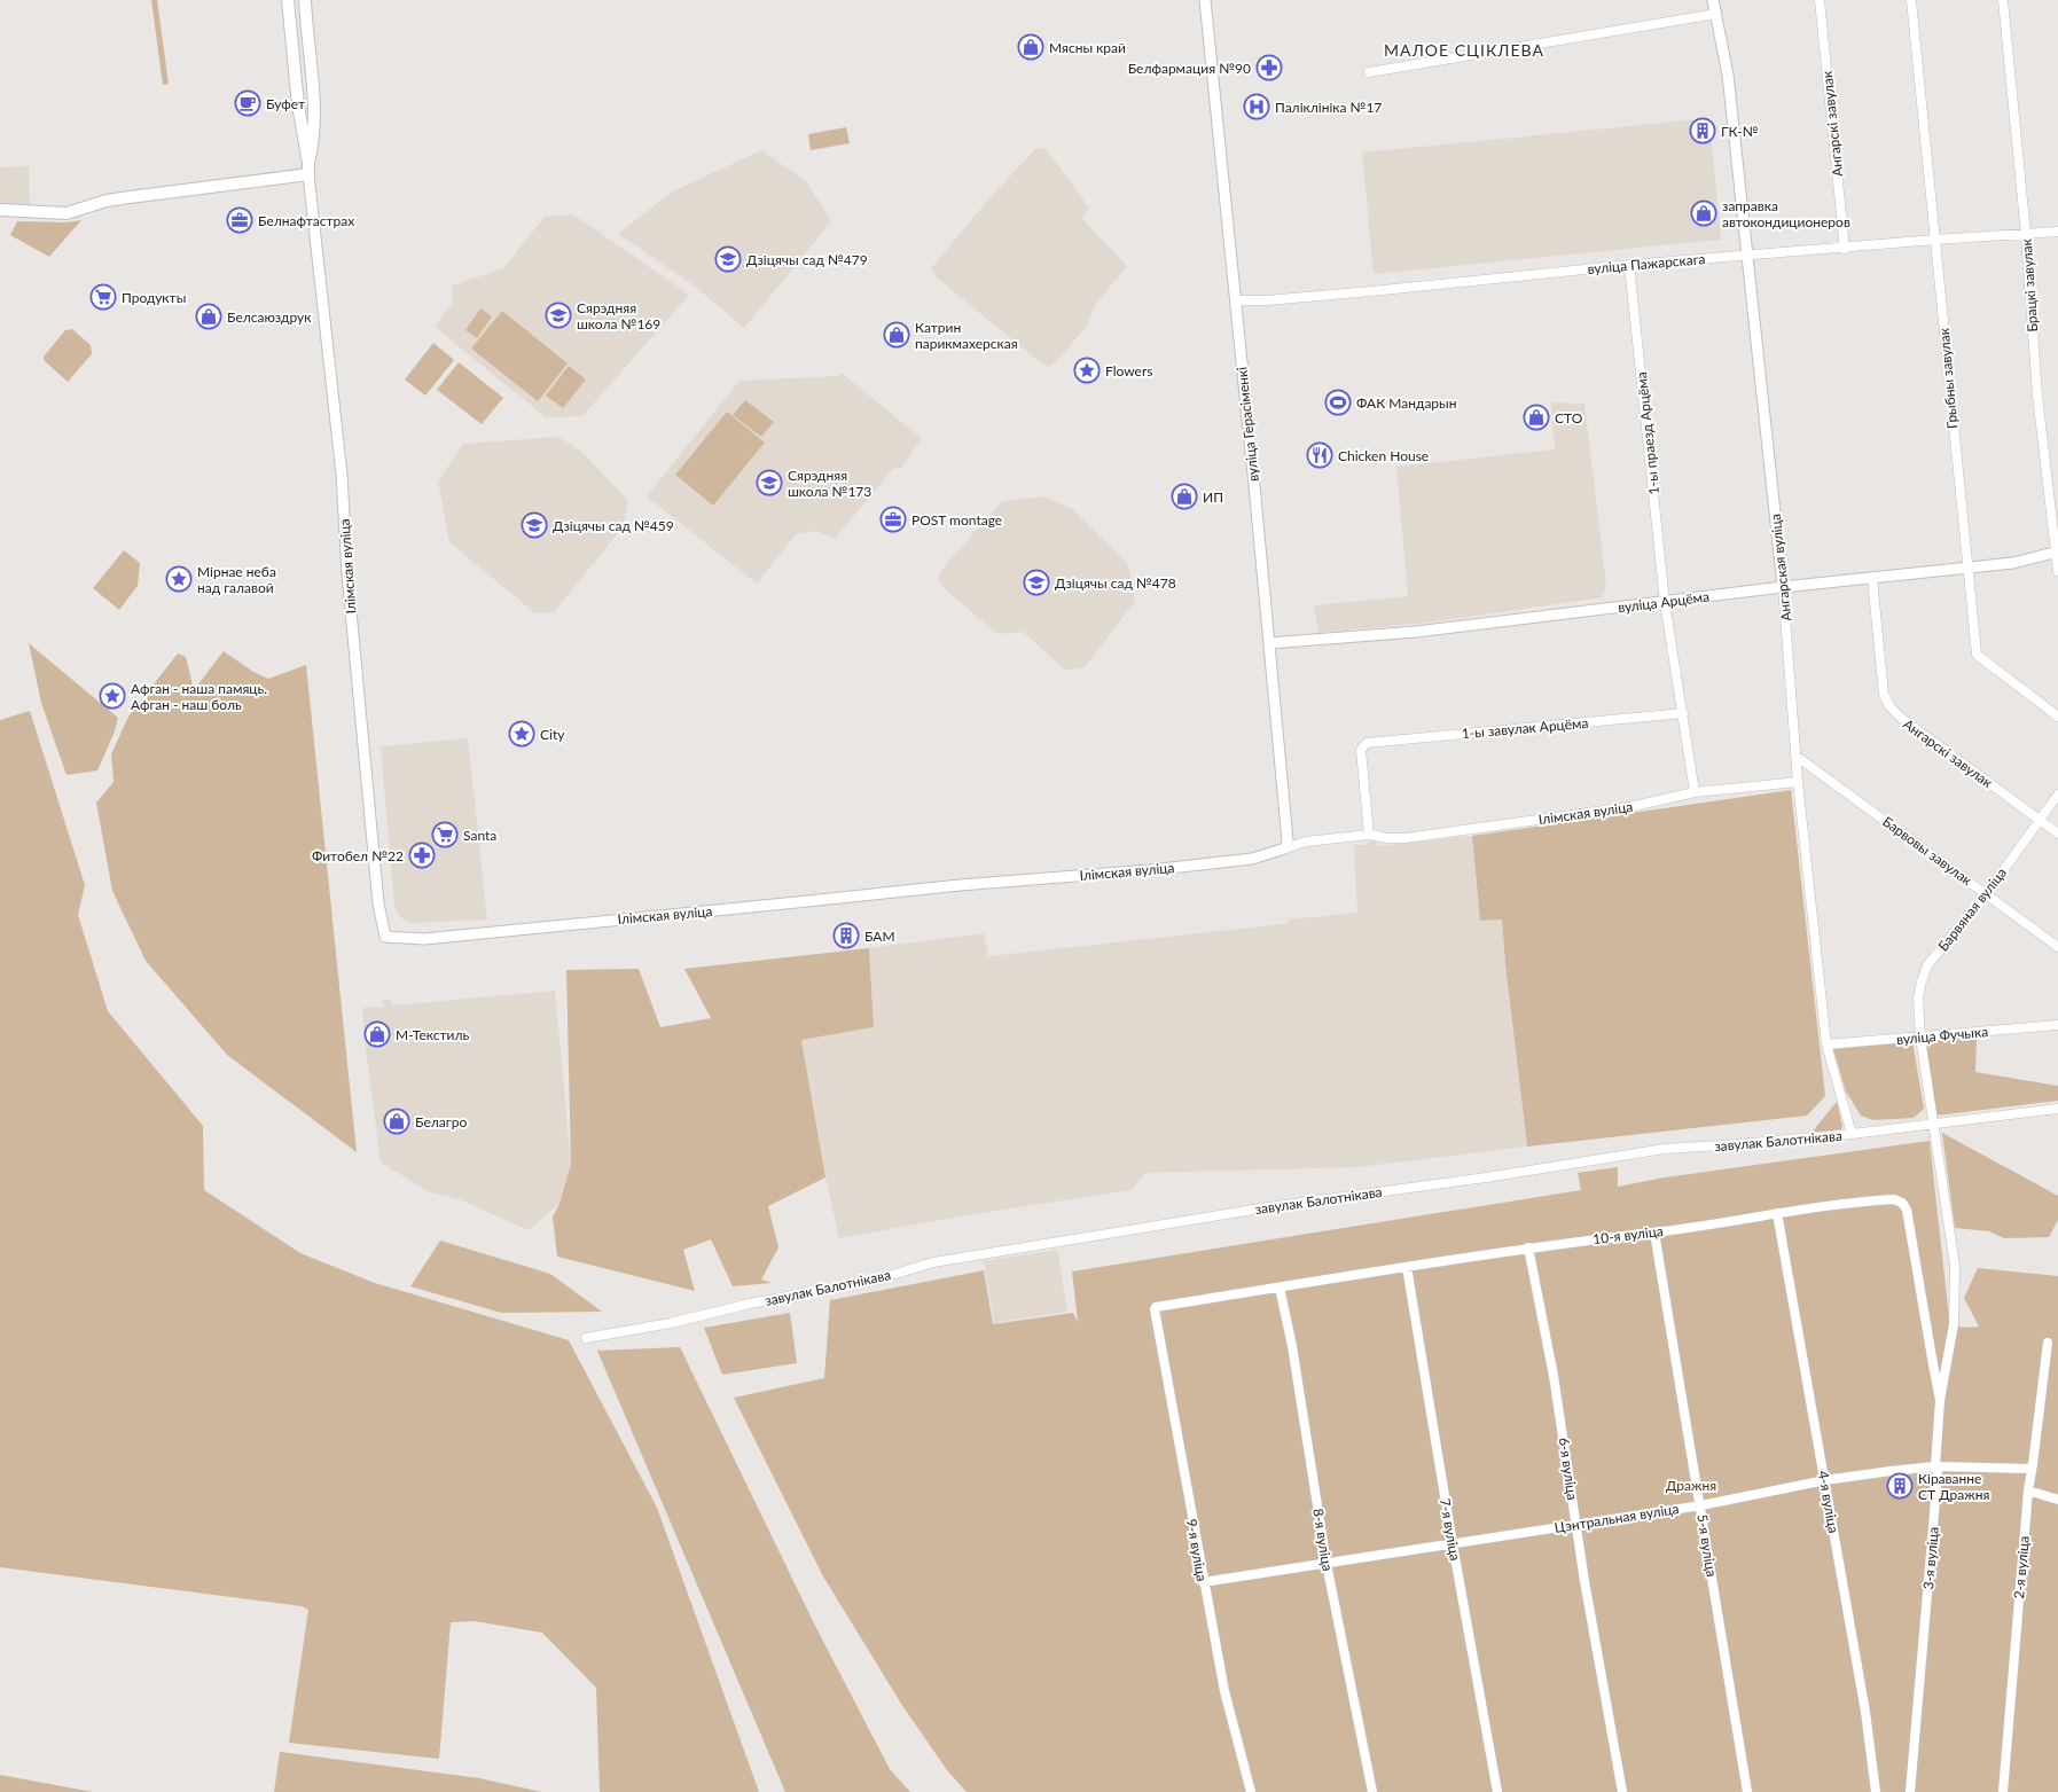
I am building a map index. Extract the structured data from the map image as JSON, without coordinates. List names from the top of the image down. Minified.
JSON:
{"streets":{"main road":["Ілімская вуліца"],"street":["Ангарскі завулак","вуліца Пажарскага","Брацкі завулак","Грыбны завулак","вуліца Герасіменкі","1-ы праезд Арцёма","Ангарская вуліца","вуліца Арцёма","1-ы завулак Арцёма","Барвовы завулак","Барвяная вуліца","вуліца Фучыка","завулак Балотнікава","10-я вуліца","6-я вуліца","4-я вуліца","Цэнтральная вуліца","7-я вуліца","8-я вуліца","5-я вуліца","9-я вуліца","3-я вуліца","2-я вуліца"]},"crossings":[["Ангарскі завулак","вуліца Пажарскага"],["Ангарскі завулак","вуліца Арцёма"],["Ангарскі завулак","Барвяная вуліца"],["вуліца Пажарскага","Брацкі завулак"],["вуліца Пажарскага","Грыбны завулак"],["вуліца Пажарскага","вуліца Герасіменкі"],["вуліца Пажарскага","1-ы праезд Арцёма"],["вуліца Пажарскага","Ангарская вуліца"],["Брацкі завулак","вуліца Арцёма"],["Грыбны завулак","вуліца Арцёма"],["вуліца Герасіменкі","Ілімская вуліца"],["вуліца Герасіменкі","вуліца Арцёма"],["1-ы праезд Арцёма","вуліца Арцёма"],["Ілімская вуліца","Ангарская вуліца"],["Ілімская вуліца","1-ы завулак Арцёма"],["Ангарская вуліца","вуліца Арцёма"],["Ангарская вуліца","Барвовы завулак"],["Ангарская вуліца","вуліца Фучыка"],["Ангарская вуліца","завулак Балотнікава"],["Барвовы завулак","Барвяная вуліца"],["Барвяная вуліца","вуліца Фучыка"],["Барвяная вуліца","завулак Балотнікава"],["Барвяная вуліца","3-я вуліца"],["завулак Балотнікава","3-я вуліца"],["10-я вуліца","6-я вуліца"],["10-я вуліца","4-я вуліца"],["10-я вуліца","7-я вуліца"],["10-я вуліца","8-я вуліца"],["10-я вуліца","5-я вуліца"],["10-я вуліца","9-я вуліца"],["10-я вуліца","3-я вуліца"],["6-я вуліца","Цэнтральная вуліца"],["4-я вуліца","Цэнтральная вуліца"],["Цэнтральная вуліца","7-я вуліца"],["Цэнтральная вуліца","8-я вуліца"],["Цэнтральная вуліца","5-я вуліца"],["Цэнтральная вуліца","9-я вуліца"],["Цэнтральная вуліца","3-я вуліца"],["Цэнтральная вуліца","2-я вуліца"]],"districts":["МАЛОЕ СЦІКЛЕВА"],"parks":["Дражня"],"places":{"shop":["Мясны край","заправка автокондиционеров","Белсаюздрук","Катрин парикмахерская","СТО","ИП","М-Текстиль","Белагро"],"pharmacy":["Белфармация №90","Фитобел №22"],"cafe":["Буфет"],"hospital":["Паліклініка №17"],"building":["ГК-№","БАМ","Кіраванне СТ Дражня"],"office":["Белнафтастрах","POST montage"],"school or university":["Дзіцячы сад №479","Сярэдняя школа №169","Сярэдняя школа №173","Дзіцячы сад №459","Дзіцячы сад №478"],"supermarket":["Продукты","Santa"],"place":["Flowers","Мірнае неба над галавой","Афган - наша памяць. Афган - наш боль","City"],"sports":["ФАК Мандарын"],"restaurant":["Chicken House"]}}
